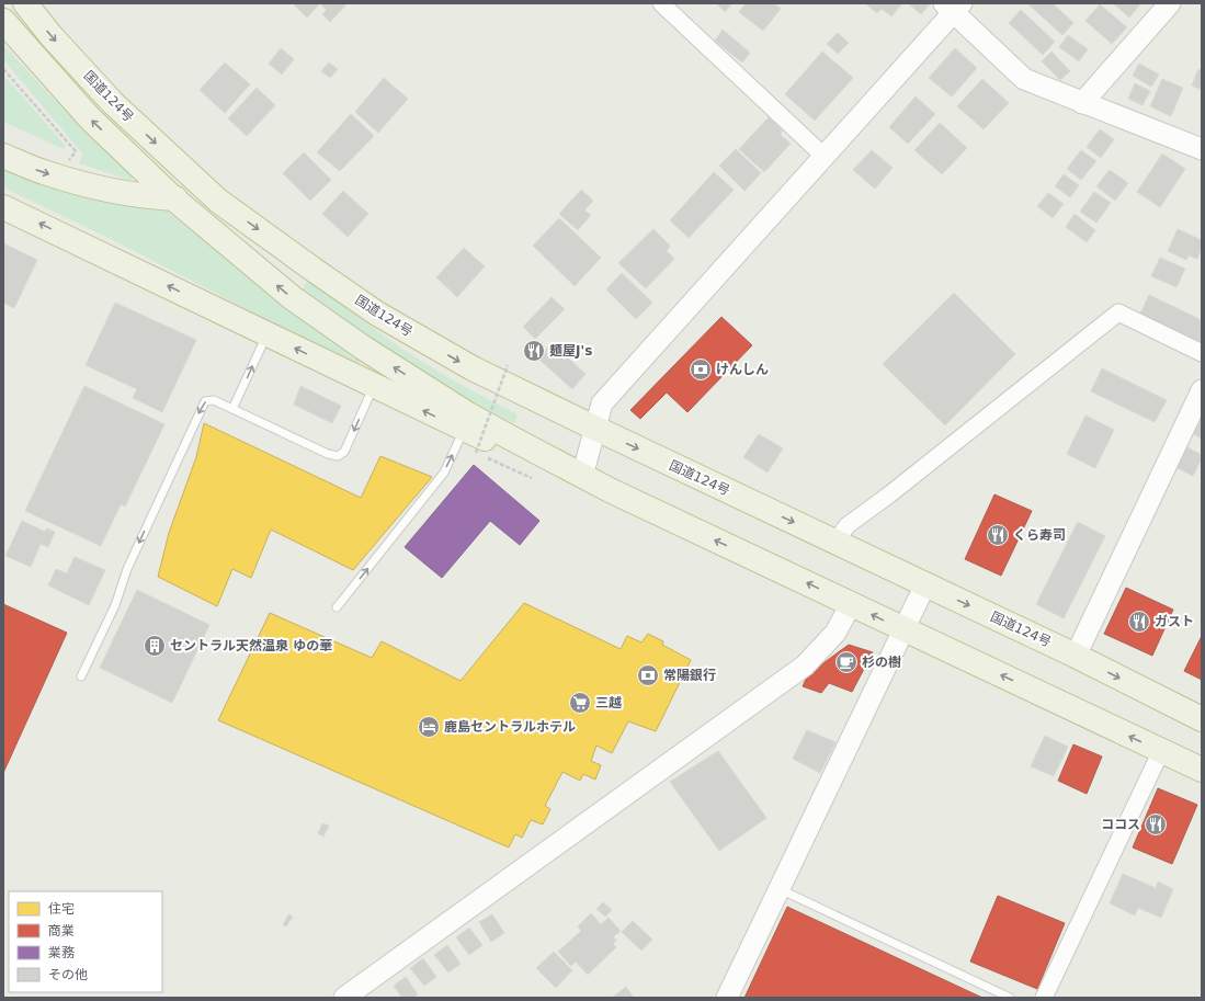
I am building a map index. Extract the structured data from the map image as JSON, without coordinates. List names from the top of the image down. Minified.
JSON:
{"streets":{"highway":["国道124号"]},"places":{"restaurant":["麺屋J's","くら寿司","ガスト","ココス"],"bank":["けんしん","常陽銀行"],"building":["セントラル天然温泉 ゆの華"],"cafe":["杉の樹"],"supermarket":["三越"],"hotel":["鹿島セントラルホテル"]},"legend":["住宅","商業","業務","その他"]}
